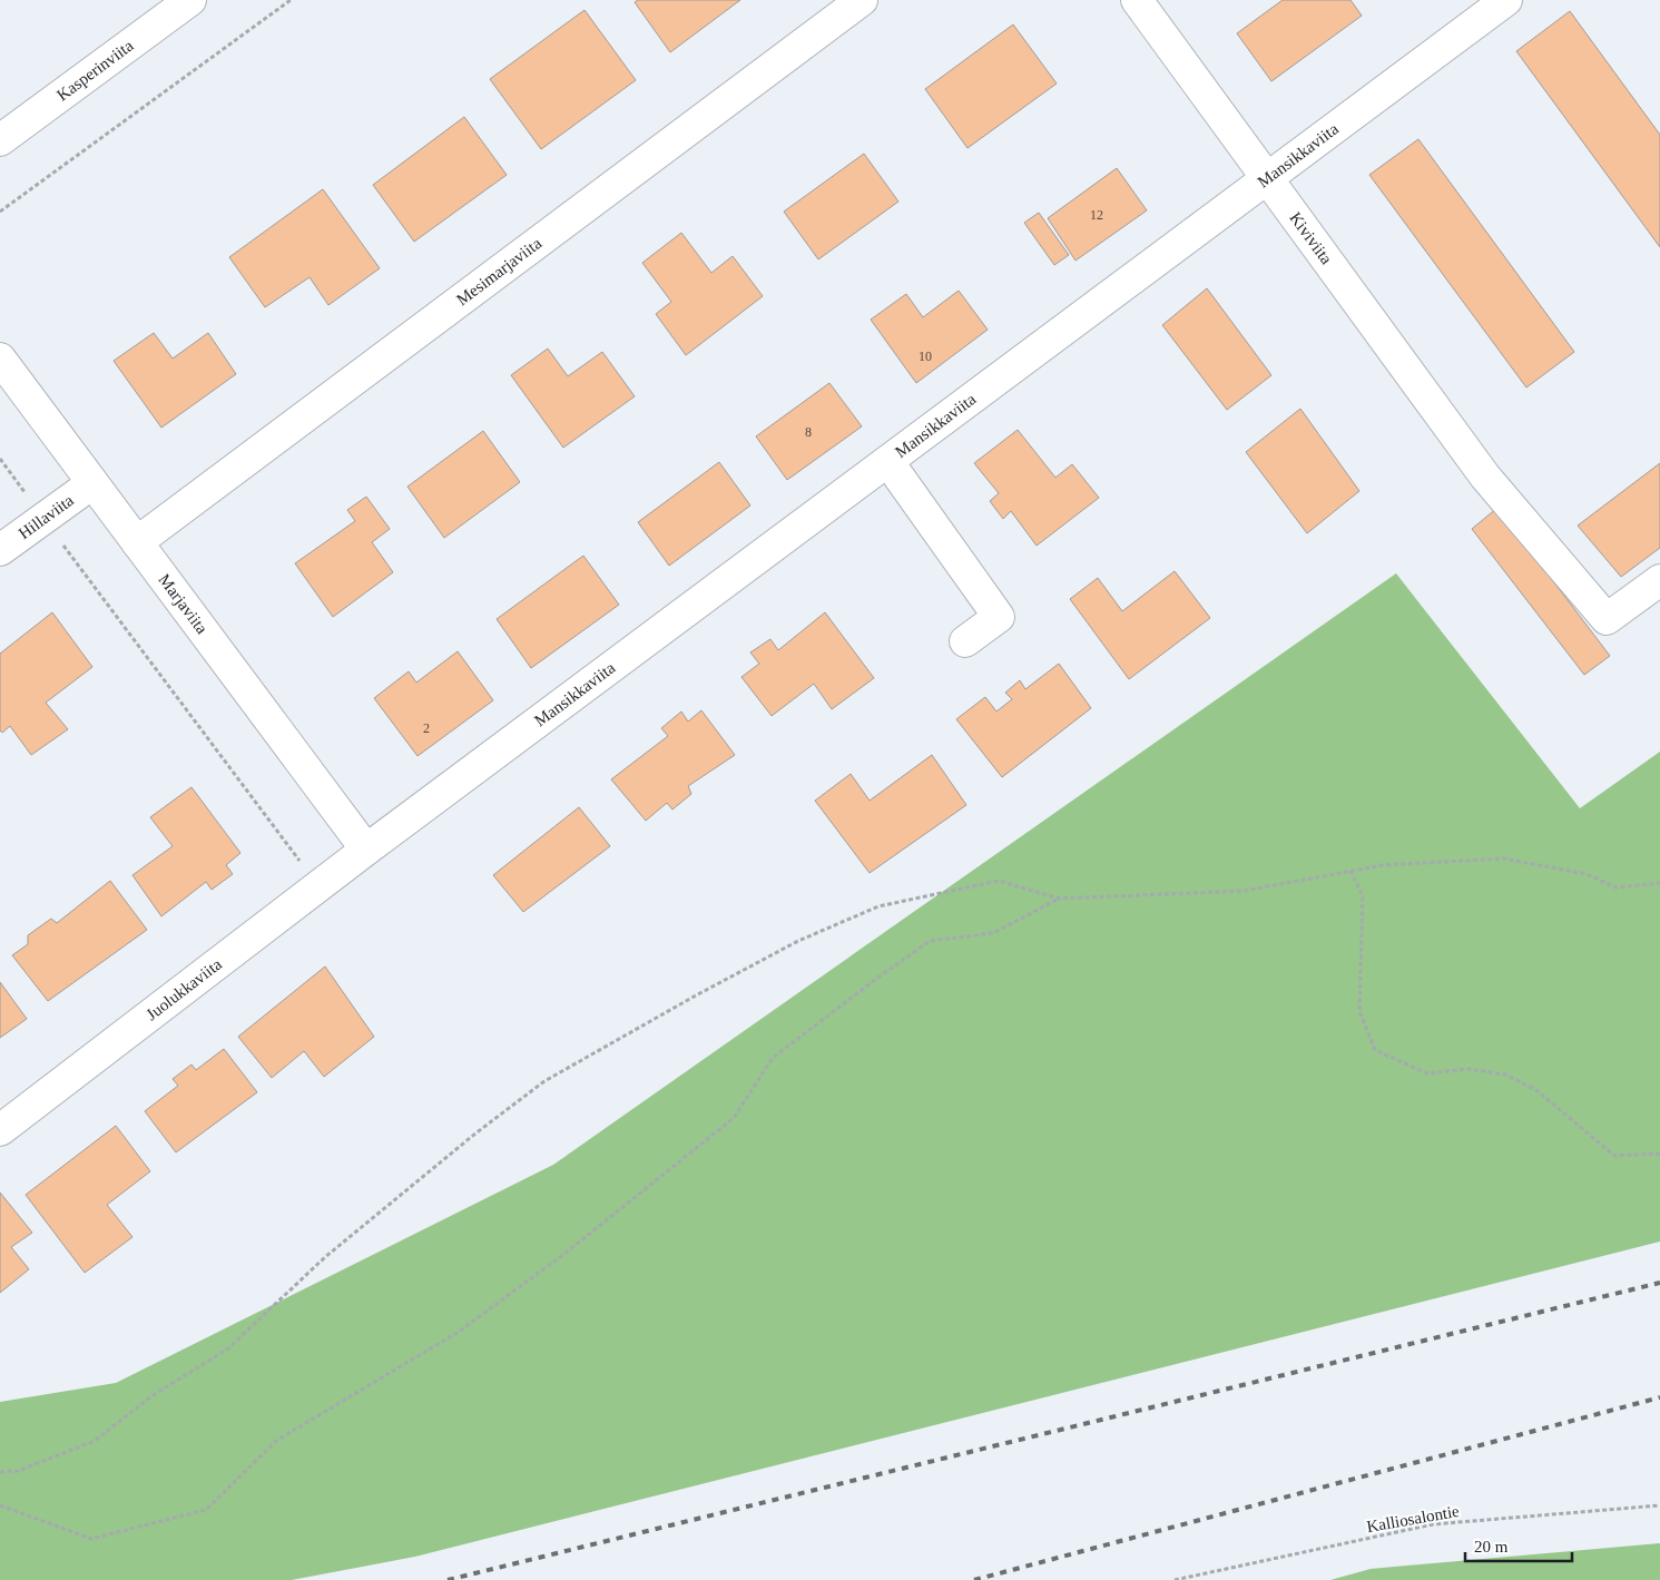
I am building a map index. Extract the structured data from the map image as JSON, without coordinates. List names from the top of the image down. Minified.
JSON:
{"streets":{"street":["Kasperinviita","Mansikkaviita","Kiviviita","Mesimarjaviita","Hillaviita","Marjaviita","Juolukkaviita"],"path":["Kalliosalontie"]},"crossings":[["Mansikkaviita","Kiviviita"],["Mansikkaviita","Marjaviita"],["Mansikkaviita","Juolukkaviita"],["Mesimarjaviita","Marjaviita"],["Hillaviita","Marjaviita"],["Marjaviita","Juolukkaviita"]],"house_numbers":["12","10","8","2"],"scale_bar":"20 m"}
